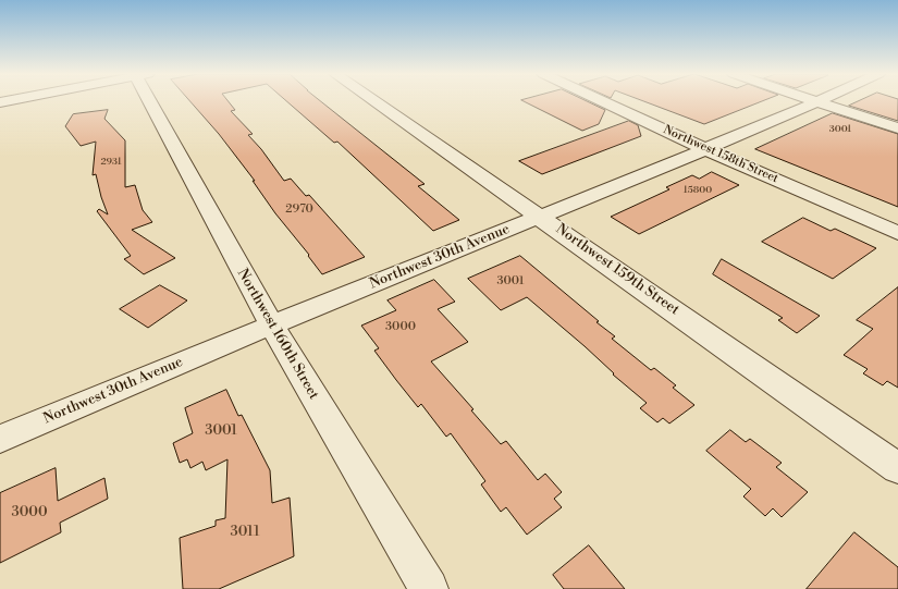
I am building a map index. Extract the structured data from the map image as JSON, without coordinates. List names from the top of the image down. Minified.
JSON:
{"streets":{"street":["Northwest 158th Street","Northwest 30th Avenue","Northwest 159th Street","Northwest 160th Street"]},"crossings":[["Northwest 158th Street","Northwest 30th Avenue"],["Northwest 30th Avenue","Northwest 159th Street"],["Northwest 30th Avenue","Northwest 160th Street"]],"house_numbers":["3001","2931","15800","2970","3001","3000","3001","3000","3011"]}
